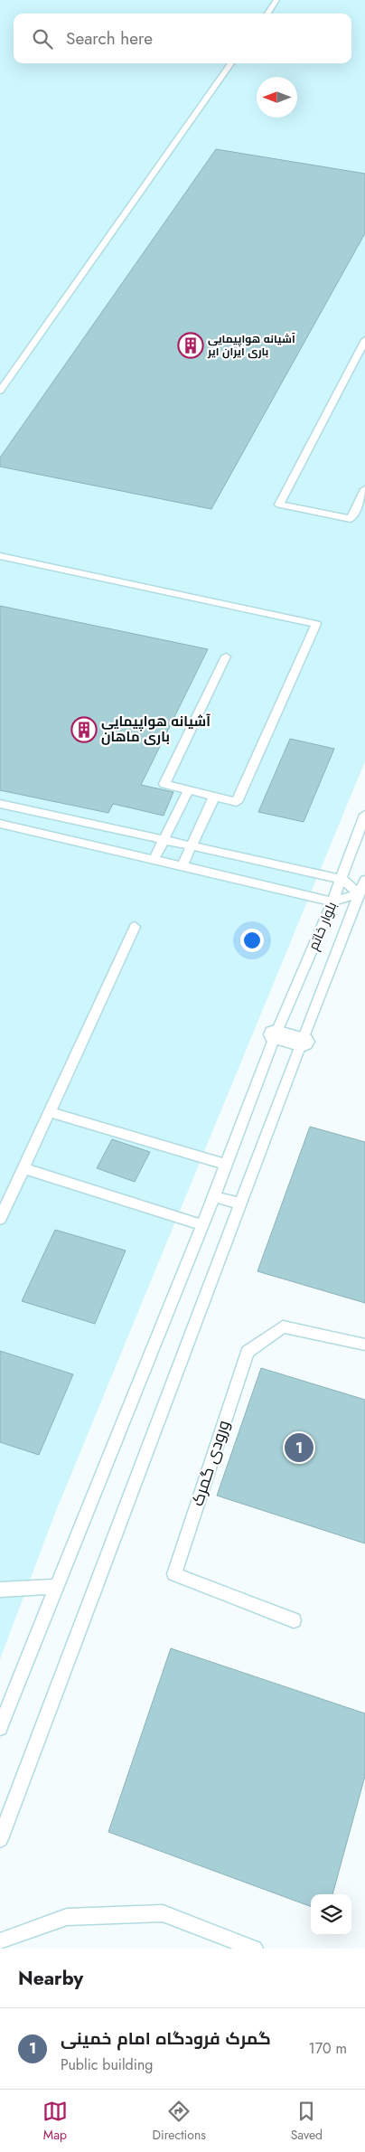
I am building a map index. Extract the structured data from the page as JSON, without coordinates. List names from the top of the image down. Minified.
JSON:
{"streets":{"lane":["بلوار خاتم","ورودی گمرک"]},"places":{"building":["آشیانه هواپیمایی باری ایران ایر","آشیانه هواپیمایی باری ماهان"]},"north":"left","page":{"search":"Search here","pins":"1","heading":"Nearby","list":[{"mark":"1","name":"گمرک فرودگاه امام خمینی","note":"Public building","value":"170 m"}],"nav":["Map","Directions","Saved"]}}
